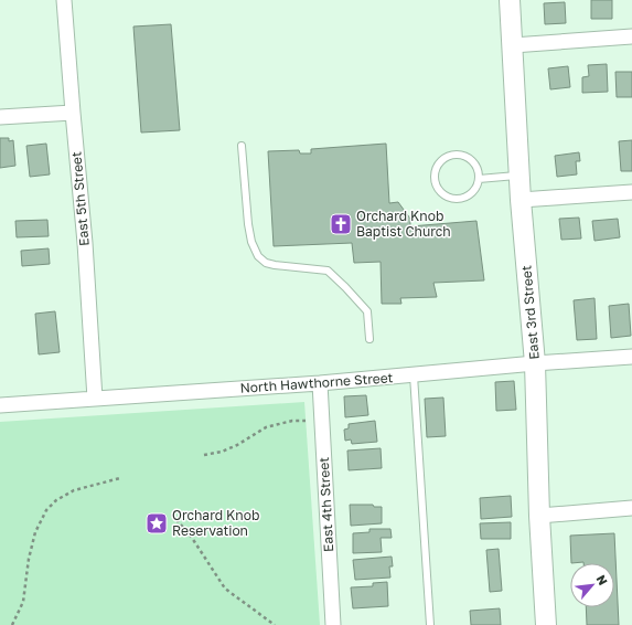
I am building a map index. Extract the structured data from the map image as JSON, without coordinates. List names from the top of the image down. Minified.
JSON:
{"streets":{"main road":["East 3rd Street"],"street":["East 5th Street","North Hawthorne Street","East 4th Street"]},"crossings":[["East 5th Street","North Hawthorne Street"],["East 3rd Street","North Hawthorne Street"],["North Hawthorne Street","East 4th Street"]],"places":{"church":["Orchard Knob Baptist Church"],"place":["Orchard Knob Reservation"]},"north":"top right"}
